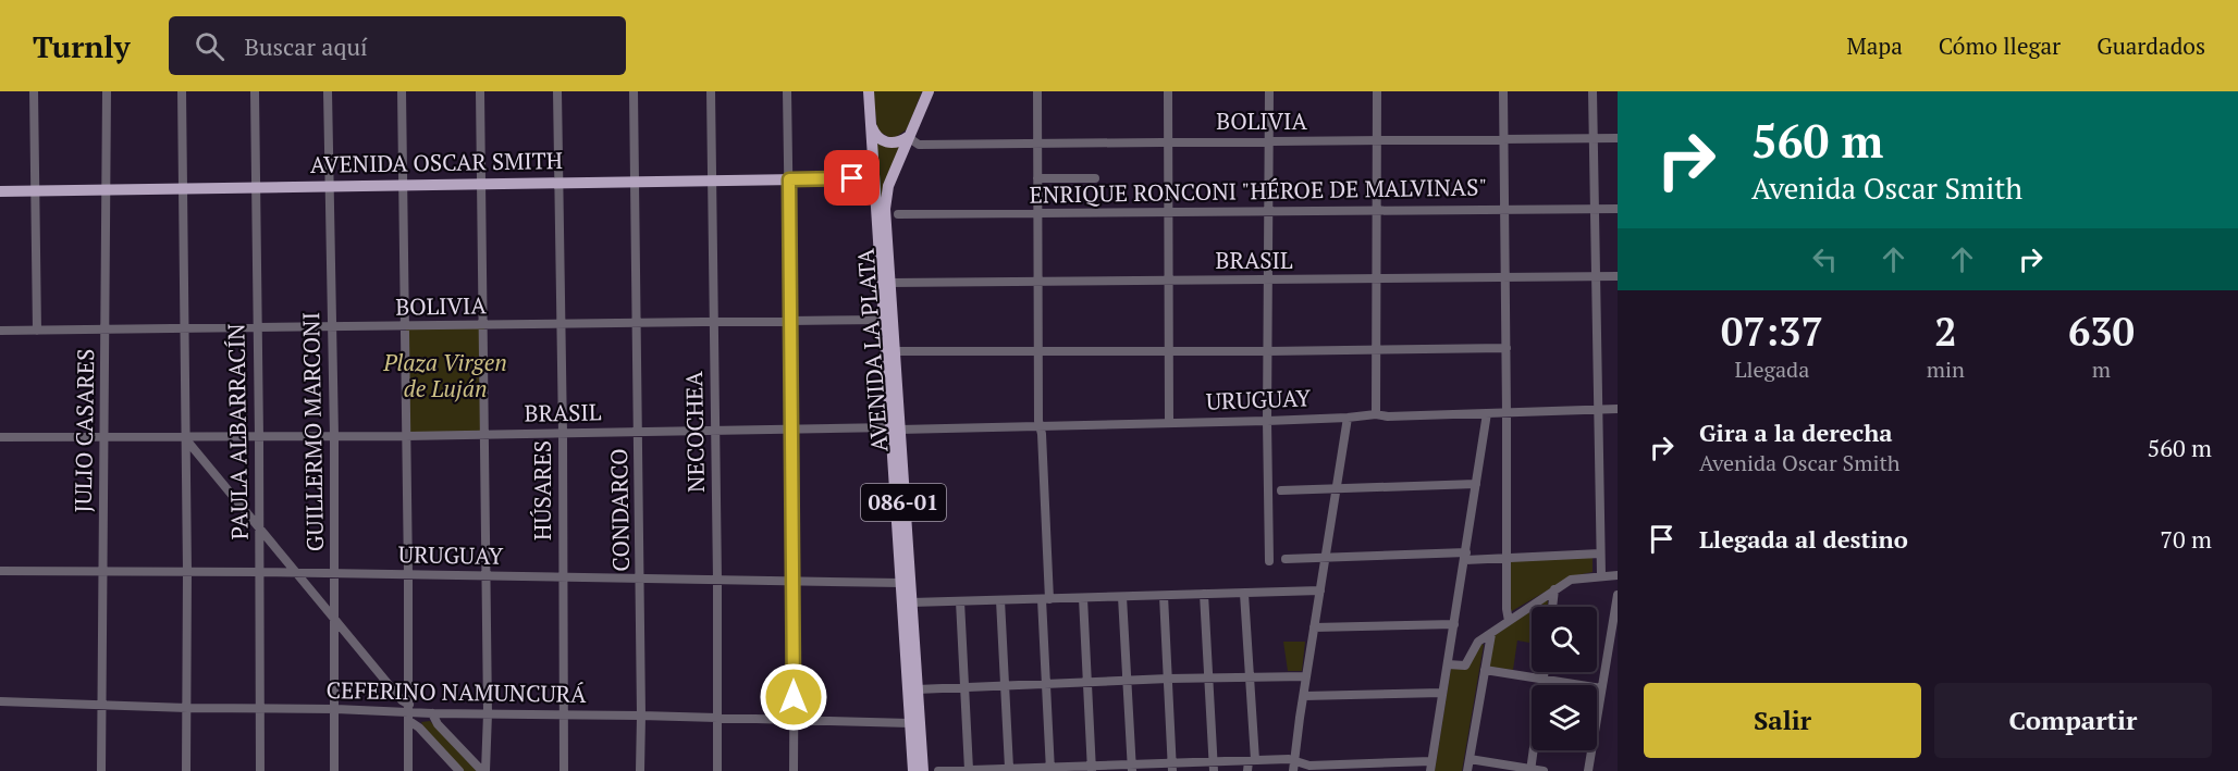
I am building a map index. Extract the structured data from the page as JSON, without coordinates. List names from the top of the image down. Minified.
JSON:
{"streets":{"main road":["AVENIDA OSCAR SMITH","AVENIDA LA PLATA","086-01"],"street":["BOLIVIA","ENRIQUE RONCONI \"HÉROE DE MALVINAS\"","BRASIL","URUGUAY","JULIO CASARES","PAULA ALBARRACÍN","GUILLERMO MARCONI","NECOCHEA","HÚSARES","CONDARCO","CEFERINO NAMUNCURÁ"]},"crossings":[["BOLIVIA","AVENIDA LA PLATA"],["BOLIVIA","JULIO CASARES"],["BOLIVIA","PAULA ALBARRACÍN"],["BOLIVIA","GUILLERMO MARCONI"],["BOLIVIA","NECOCHEA"],["BOLIVIA","HÚSARES"],["BOLIVIA","CONDARCO"],["AVENIDA OSCAR SMITH","AVENIDA LA PLATA"],["AVENIDA OSCAR SMITH","JULIO CASARES"],["AVENIDA OSCAR SMITH","PAULA ALBARRACÍN"],["AVENIDA OSCAR SMITH","GUILLERMO MARCONI"],["AVENIDA OSCAR SMITH","NECOCHEA"],["AVENIDA OSCAR SMITH","HÚSARES"],["AVENIDA OSCAR SMITH","CONDARCO"],["BRASIL","AVENIDA LA PLATA"],["BRASIL","URUGUAY"],["BRASIL","JULIO CASARES"],["BRASIL","PAULA ALBARRACÍN"],["BRASIL","GUILLERMO MARCONI"],["BRASIL","NECOCHEA"],["BRASIL","HÚSARES"],["BRASIL","CONDARCO"],["AVENIDA LA PLATA","URUGUAY"],["AVENIDA LA PLATA","CEFERINO NAMUNCURÁ"],["URUGUAY","JULIO CASARES"],["URUGUAY","PAULA ALBARRACÍN"],["URUGUAY","GUILLERMO MARCONI"],["URUGUAY","NECOCHEA"],["URUGUAY","HÚSARES"],["URUGUAY","CONDARCO"],["JULIO CASARES","CEFERINO NAMUNCURÁ"],["PAULA ALBARRACÍN","CEFERINO NAMUNCURÁ"],["GUILLERMO MARCONI","CEFERINO NAMUNCURÁ"],["NECOCHEA","CEFERINO NAMUNCURÁ"],["HÚSARES","CEFERINO NAMUNCURÁ"],["CONDARCO","CEFERINO NAMUNCURÁ"]],"parks":["Plaza Virgen de Luján"],"page":{"header":"Turnly","search":"Buscar aquí","nav":["Mapa","Cómo llegar","Guardados"],"turn":["560 m","Avenida Oscar Smith"],"eta":["07:37","Llegada","2","min","630","m"],"list":[{"name":"Gira a la derecha","note":"Avenida Oscar Smith","value":"560 m"},{"name":"Llegada al destino","value":"70 m"}],"buttons":["Salir","Compartir"]}}
